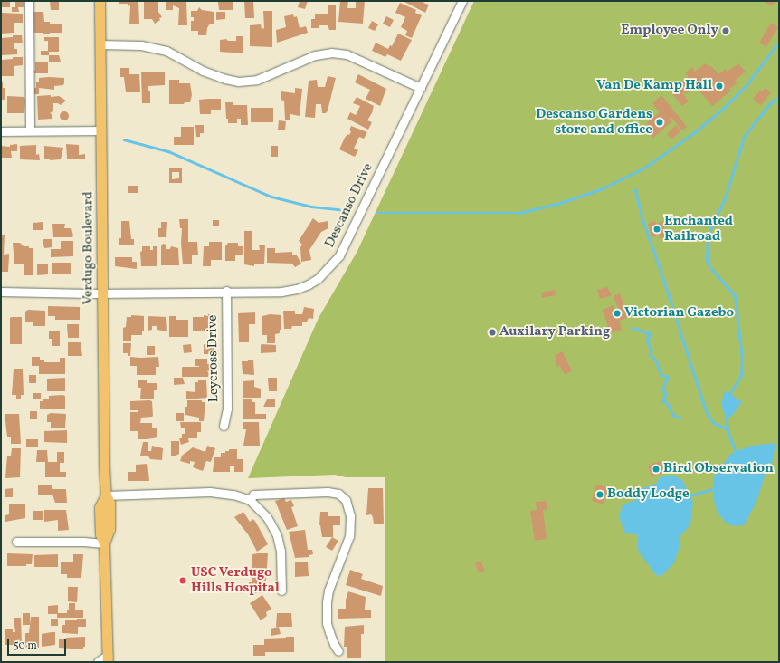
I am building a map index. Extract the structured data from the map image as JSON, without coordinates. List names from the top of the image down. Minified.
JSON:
{"streets":{"main road":["Verdugo Boulevard"],"street":["Descanso Drive","Leycross Drive"]},"crossings":[["Descanso Drive","Verdugo Boulevard"],["Descanso Drive","Leycross Drive"]],"places":["Employee Only","Van De Kamp Hall","Descanso Gardens store and office","Enchanted Railroad","Victorian Gazebo","Auxilary Parking","Bird Observation","Boddy Lodge","USC Verdugo Hills Hospital"],"scale_bar":"50 m"}
